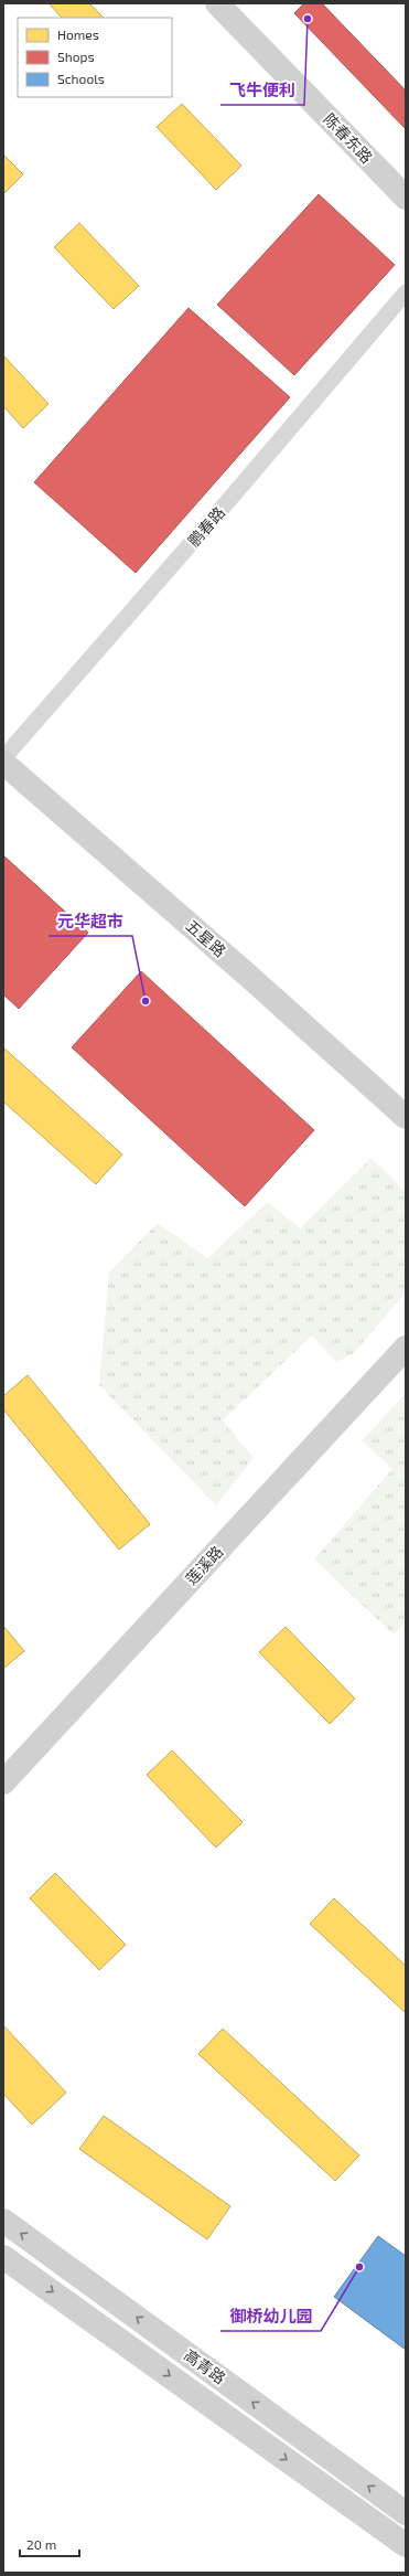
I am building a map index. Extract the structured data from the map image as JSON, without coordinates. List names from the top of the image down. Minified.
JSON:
{"streets":{"street":["陈春东路","鹏春路","五星路","莲溪路","高青路"]},"places":["飞牛便利","元华超市","御桥幼儿园"],"legend":["Homes","Shops","Schools"],"scale_bar":"20 m"}
